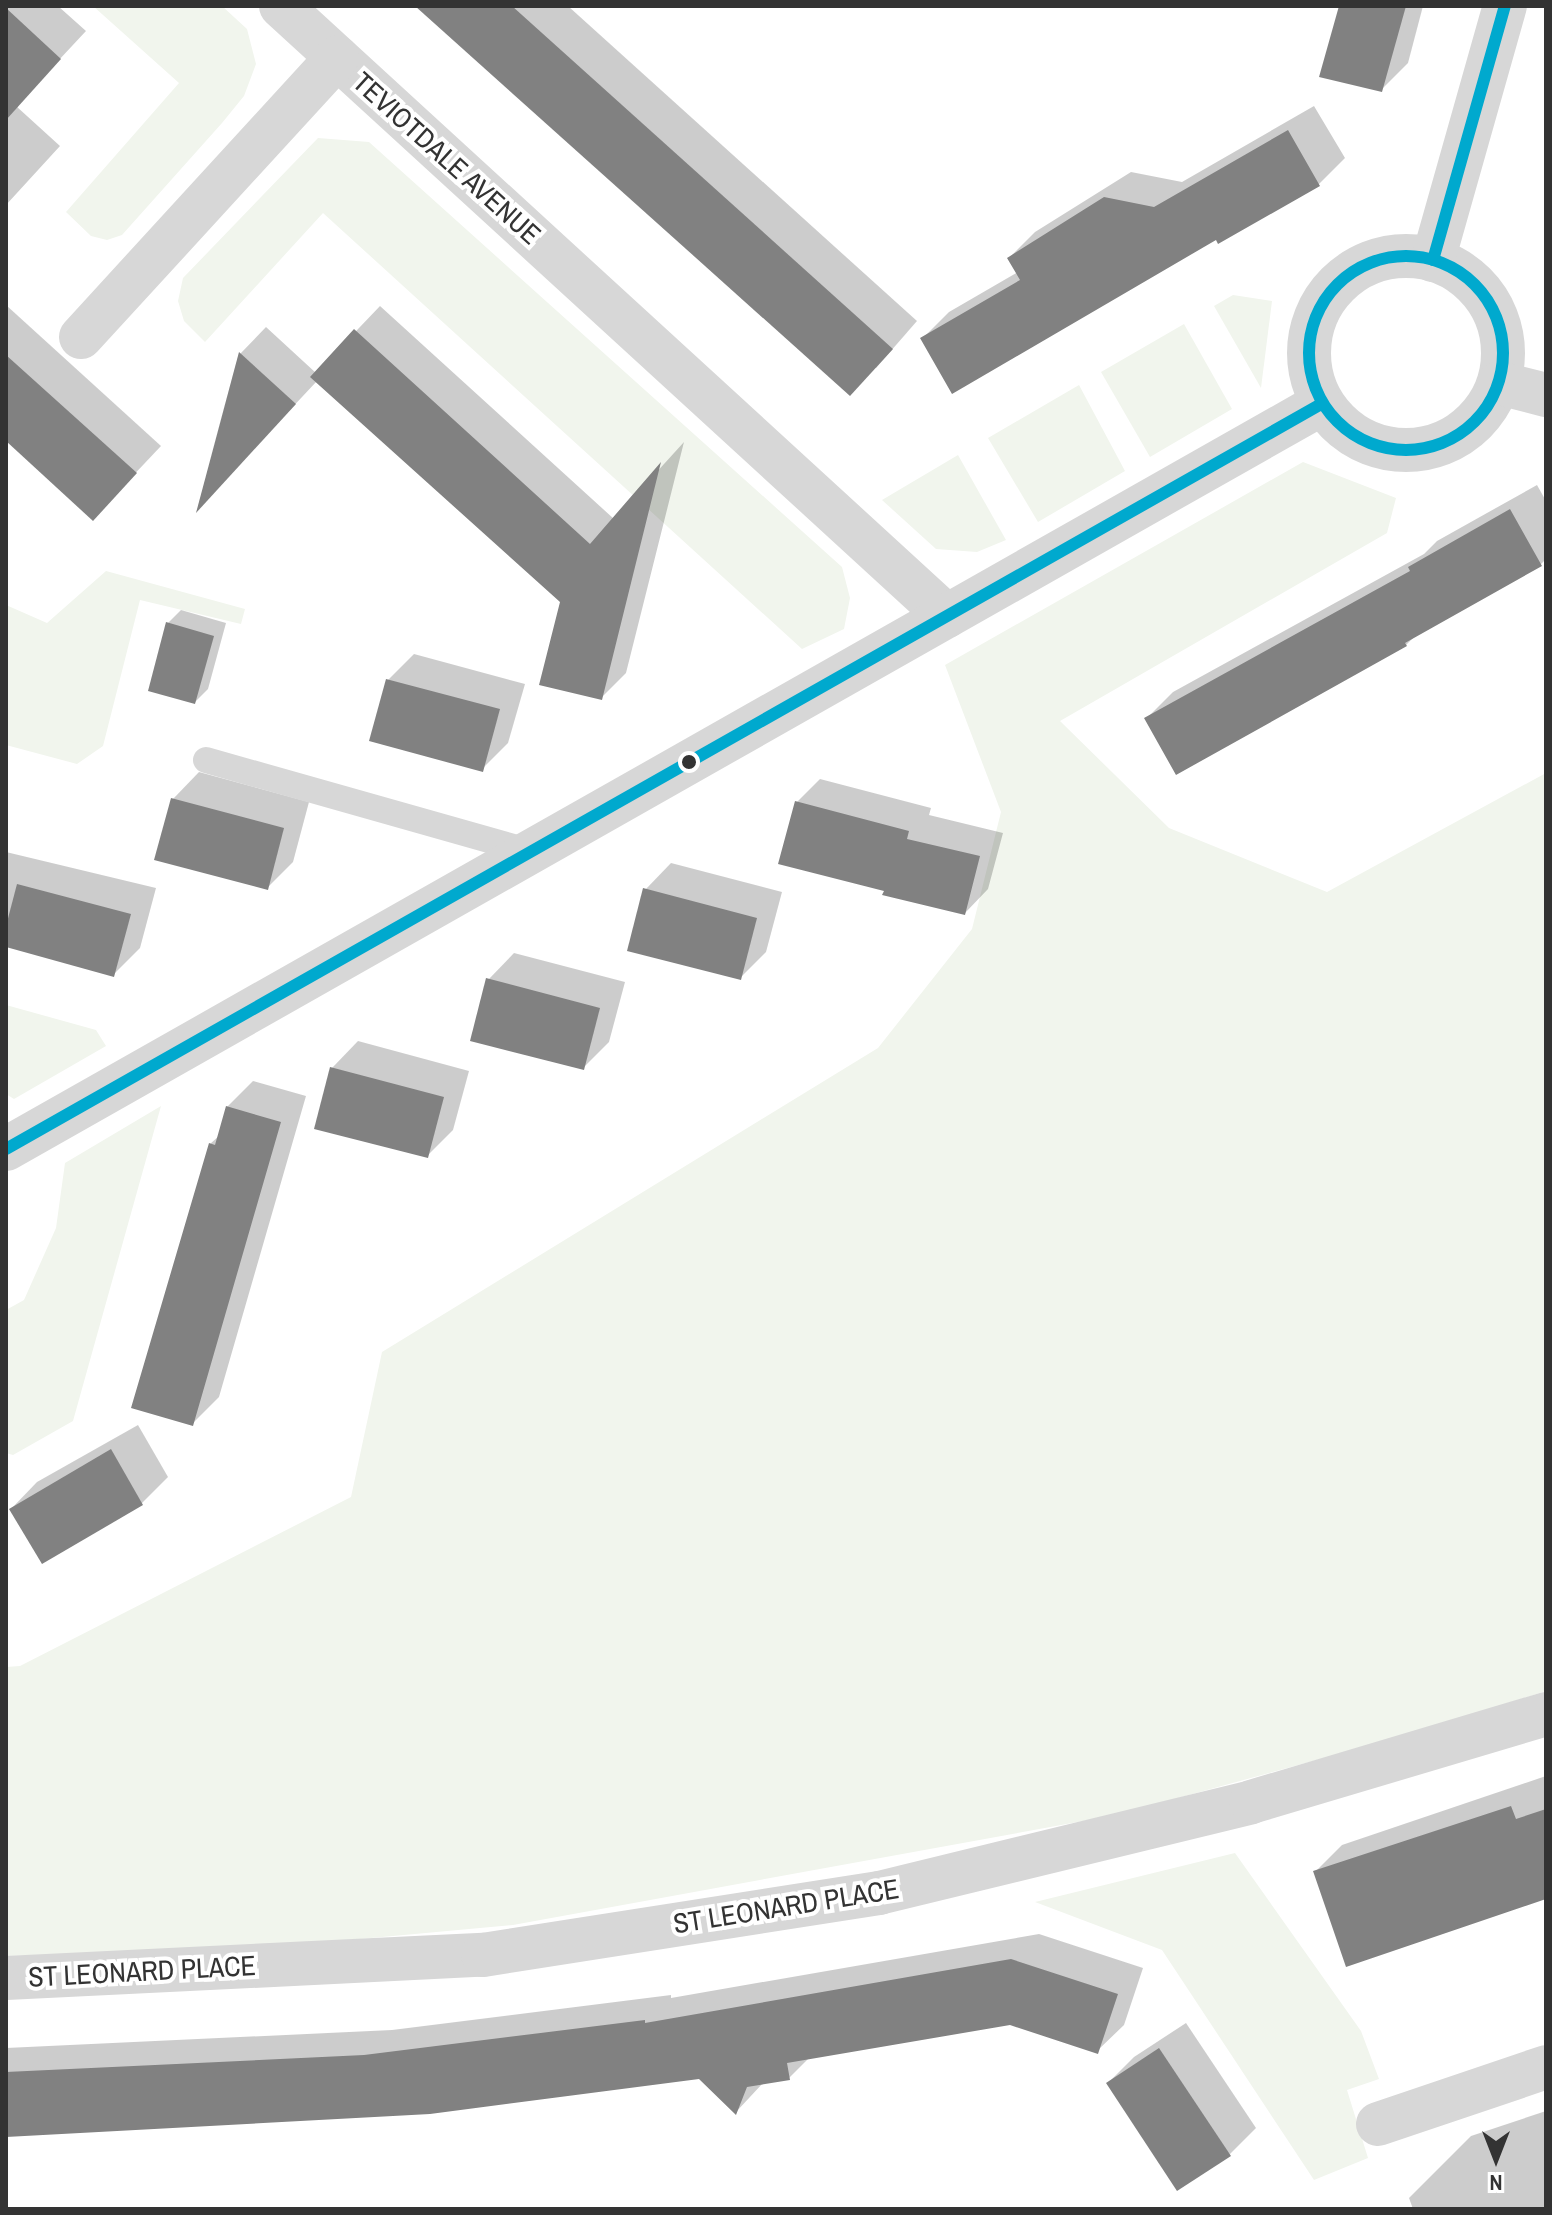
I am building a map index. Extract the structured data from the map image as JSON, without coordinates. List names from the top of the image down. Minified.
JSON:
{"streets":{"street":["TEVIOTDALE AVENUE","ST LEONARD PLACE"]},"north":"bottom"}
